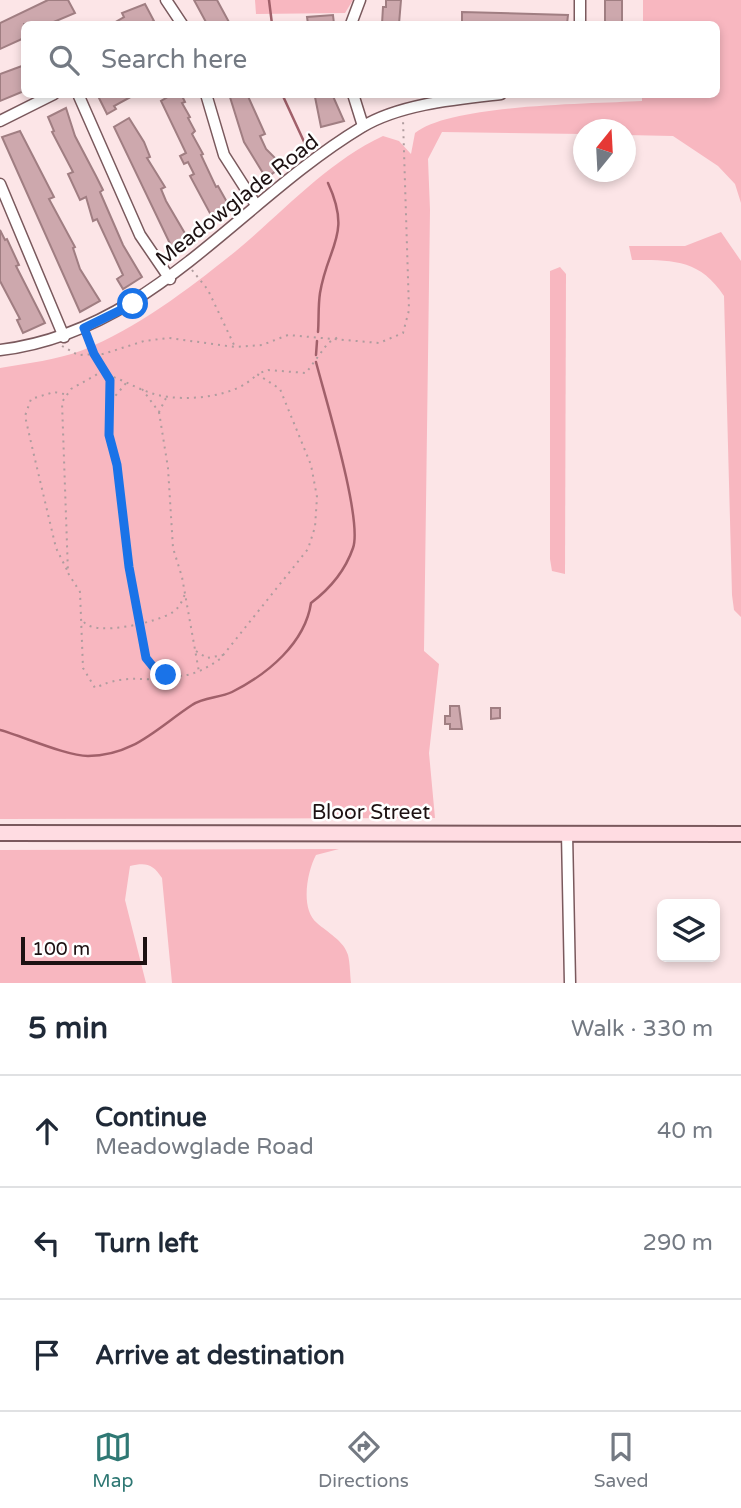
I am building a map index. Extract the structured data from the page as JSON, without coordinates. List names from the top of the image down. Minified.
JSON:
{"streets":{"main road":["Bloor Street"],"street":["Meadowglade Road"]},"scale_bar":"100 m","north":"top","page":{"search":"Search here","scale":"100 m","heading":["5 min","Walk · 330 m"],"list":[["Continue","Meadowglade Road","40 m"],["Turn left","290 m"],"Arrive at destination"],"nav":["Map","Directions","Saved"]}}
